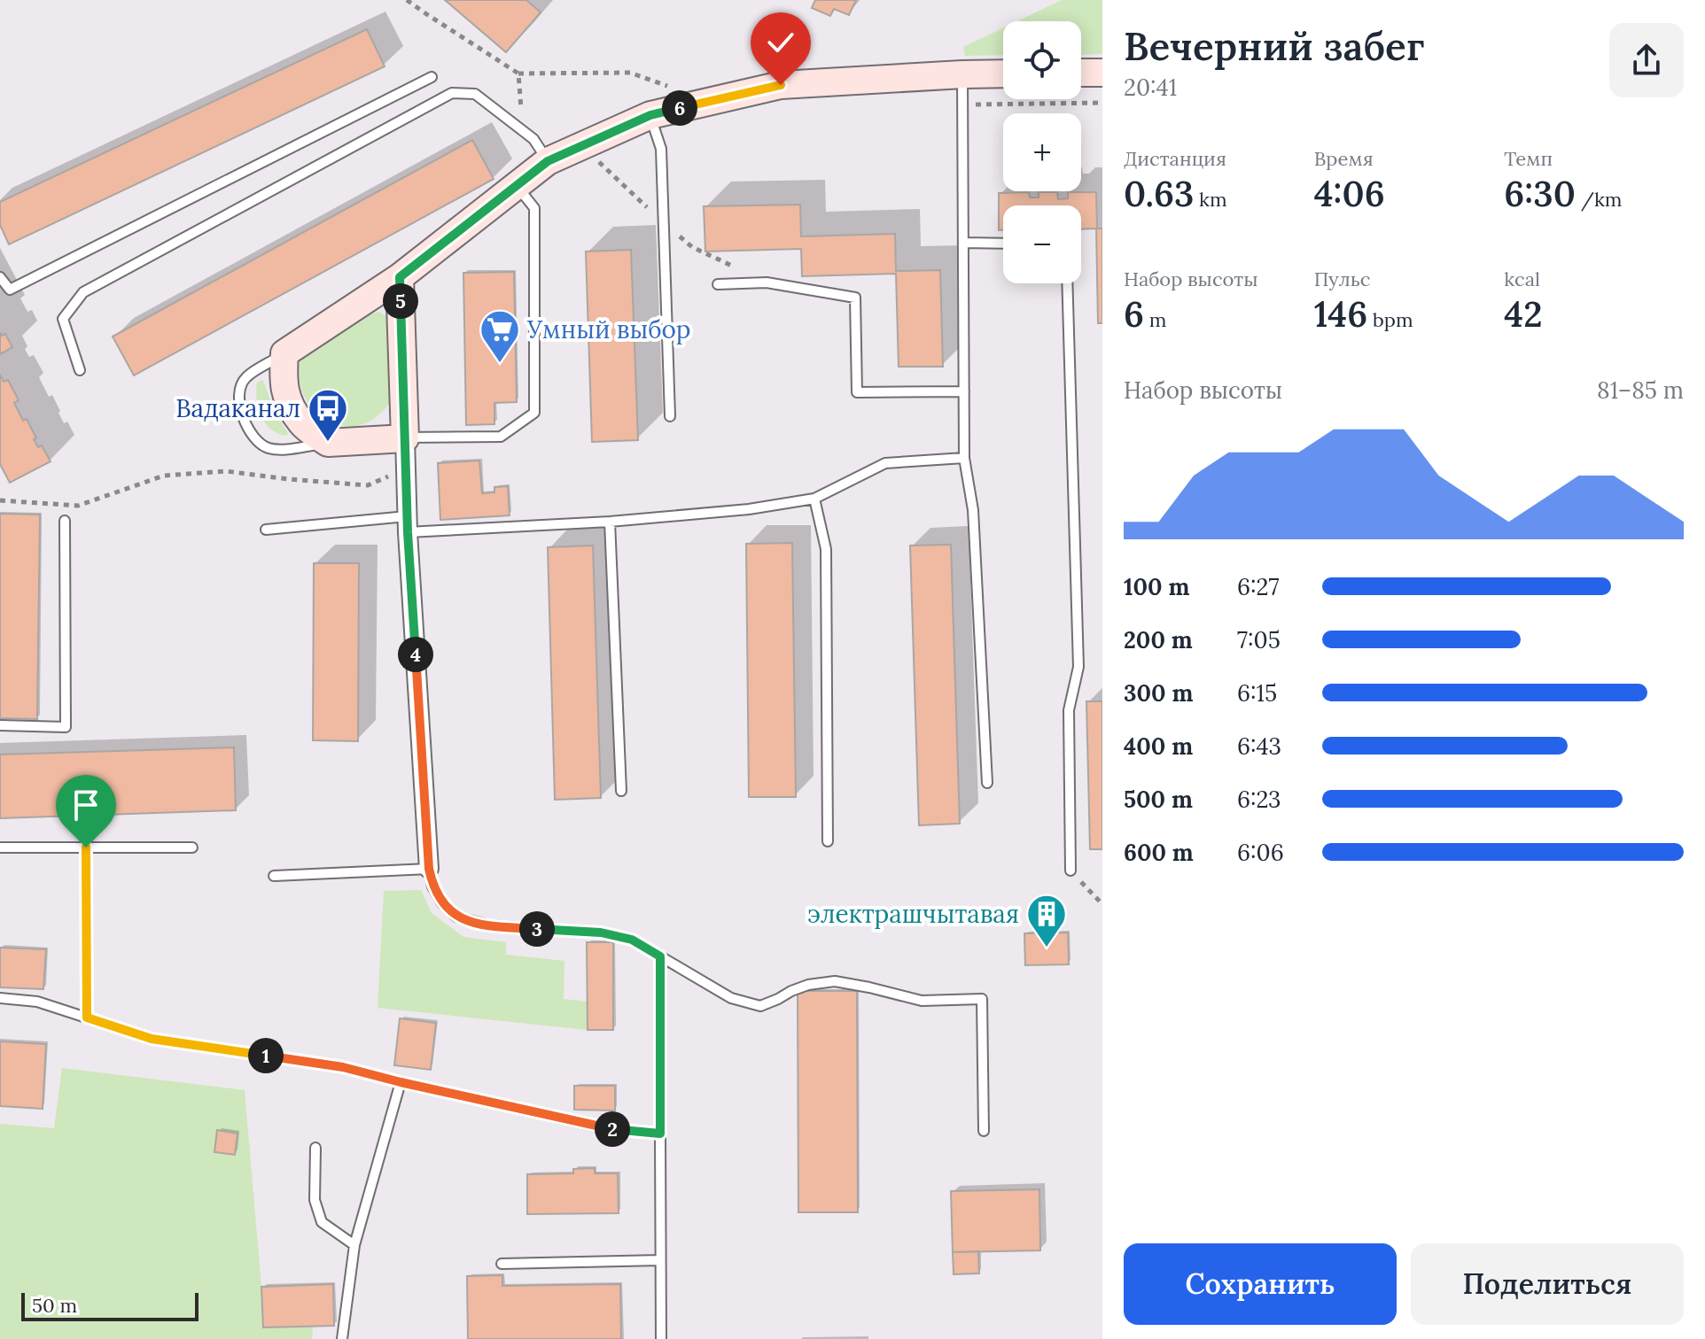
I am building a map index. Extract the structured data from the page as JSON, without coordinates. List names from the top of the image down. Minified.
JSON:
{"places":{"supermarket":["Умный выбор"],"bus stop":["Вадаканал"],"building":["электрашчытавая"]},"scale_bar":"50 m","page":{"heading":["Вечерний забег","20:41"],"map_buttons":["+","−"],"pins":["6","5","4","3","1","2"],"stats":[["Дистанция","0.63 km"],["Время","4:06"],["Темп","6:30 /km"],["Набор высоты","6 m"],["Пульс","146 bpm"],["kcal","42"]],"chart":["Набор высоты","81–85 m"],"list":[{"name":"100 m","note":"6:27"},{"name":"200 m","note":"7:05"},{"name":"300 m","note":"6:15"},{"name":"400 m","note":"6:43"},{"name":"500 m","note":"6:23"},{"name":"600 m","note":"6:06"}],"buttons":["Сохранить","Поделиться"],"scale":"50 m"}}
